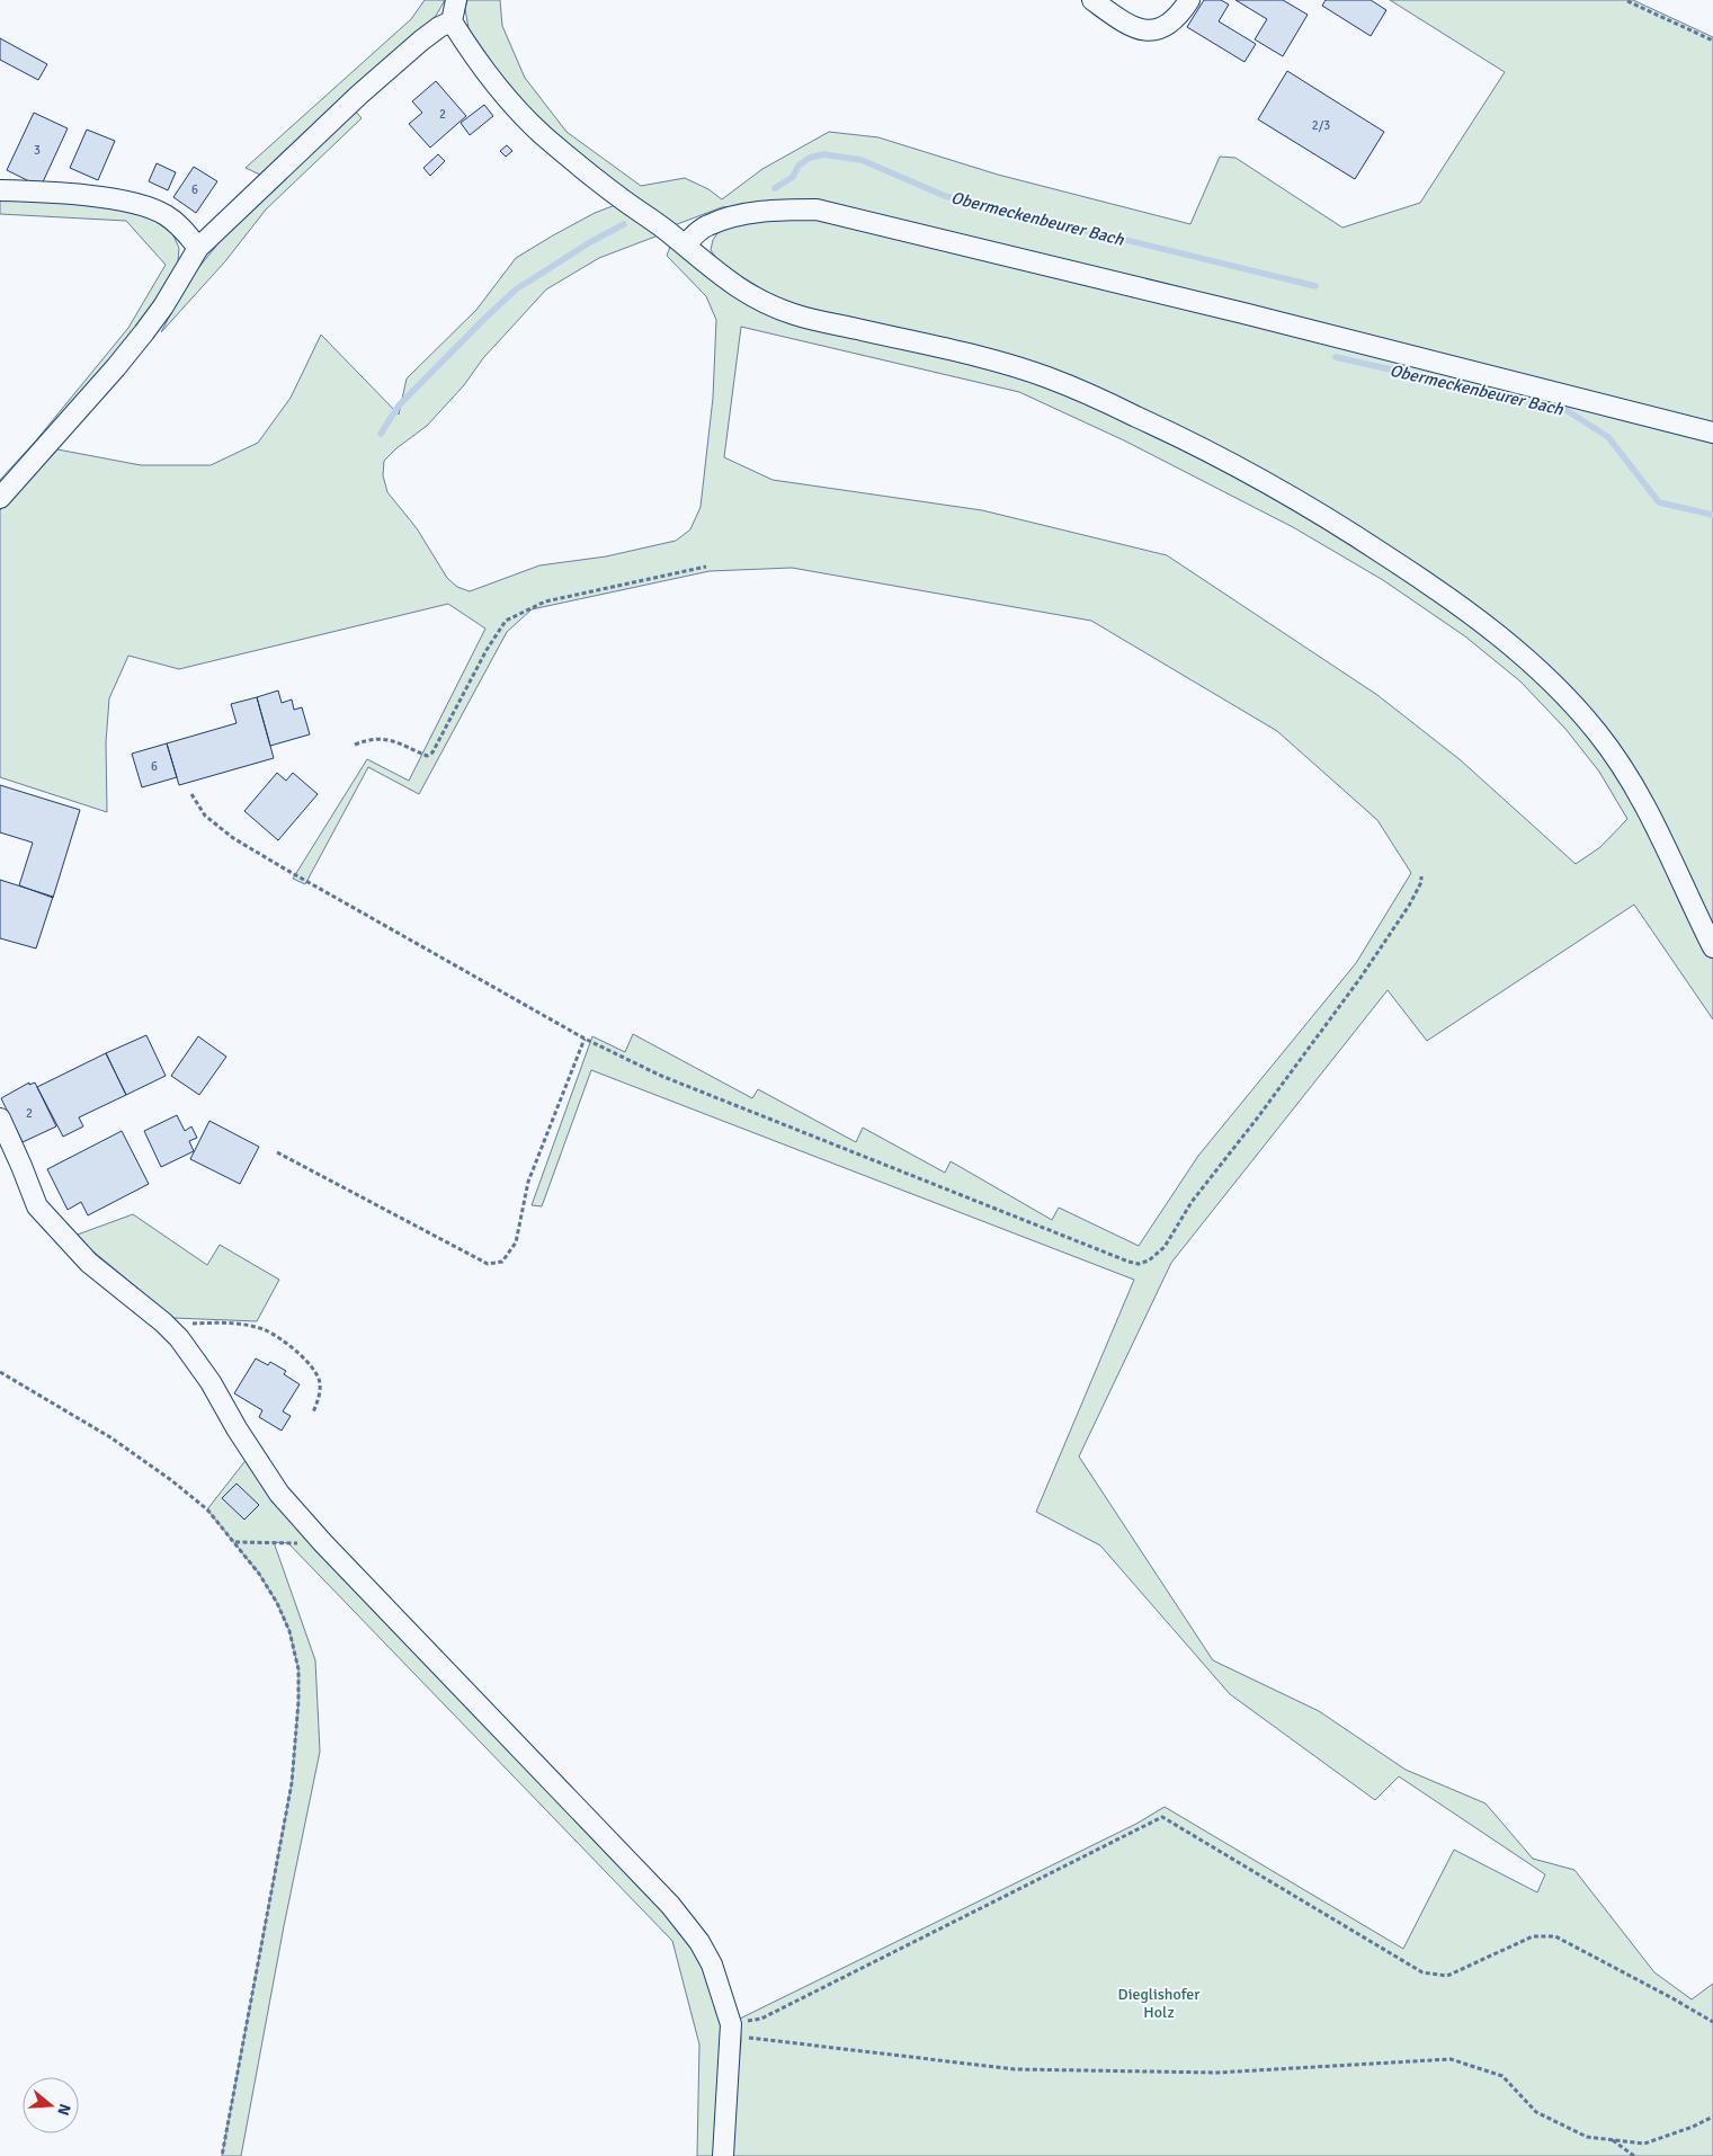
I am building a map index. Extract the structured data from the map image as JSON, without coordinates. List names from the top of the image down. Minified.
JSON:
{"water":["Obermeckenbeurer Bach"],"parks":["Dieglishofer Holz"],"house_numbers":["2","2/3","3","6","6","2"],"north":"right"}
